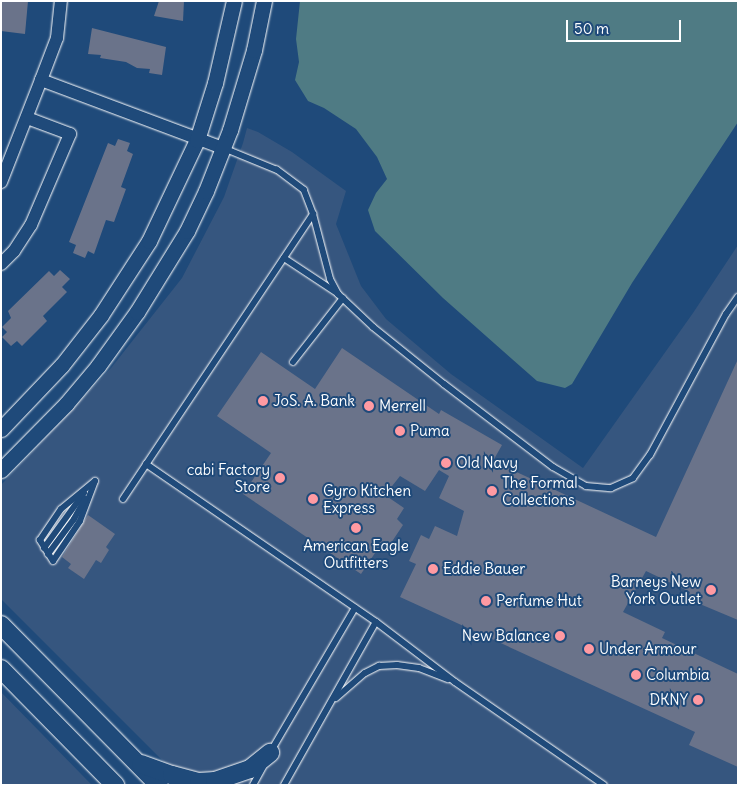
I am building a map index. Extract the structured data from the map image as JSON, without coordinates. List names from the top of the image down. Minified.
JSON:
{"places":["JoS. A. Bank","Merrell","Puma","Old Navy","cabi Factory Store","The Formal Collections","Gyro Kitchen Express","American Eagle Outfitters","Eddie Bauer","Barneys New York Outlet","Perfume Hut","New Balance","Under Armour","Columbia","DKNY"],"scale_bar":"50 m"}
